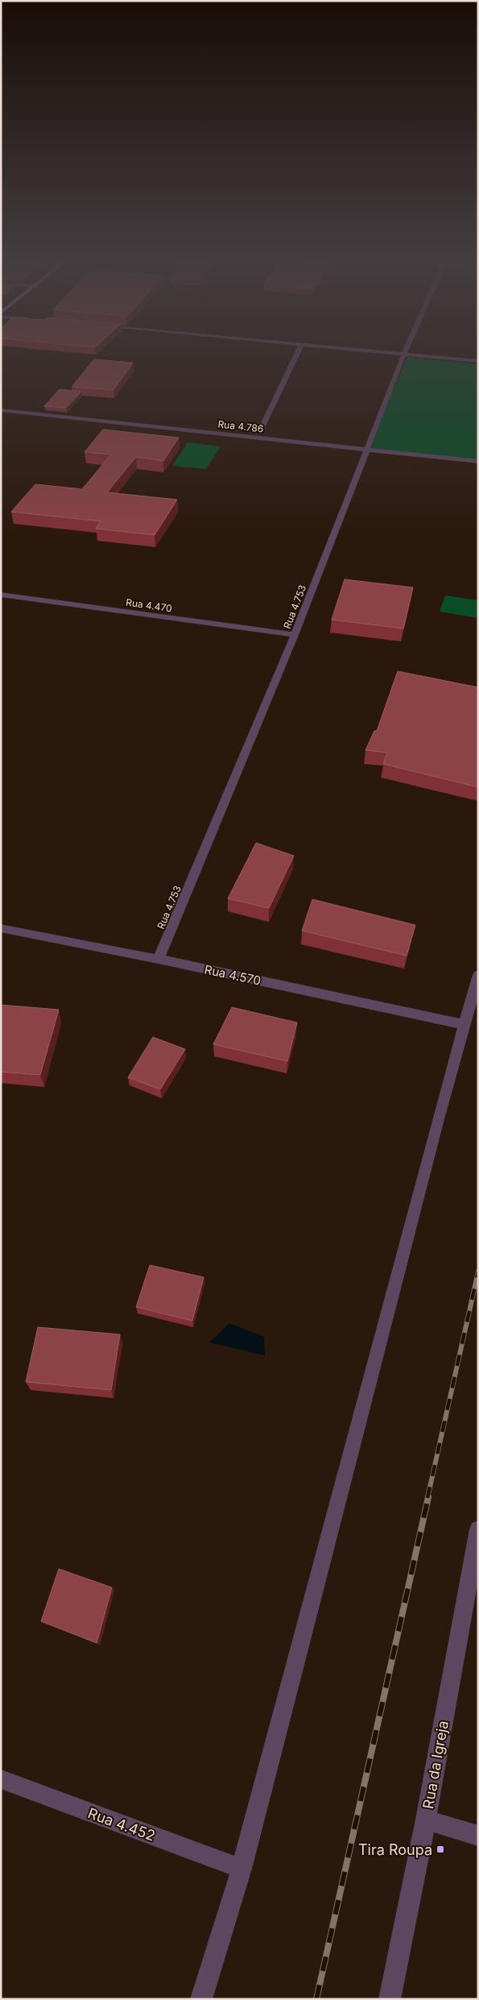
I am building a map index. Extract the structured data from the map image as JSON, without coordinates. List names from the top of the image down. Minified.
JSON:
{"streets":{"street":["Rua 4.786","Rua 4.470","Rua 4.753","Rua 4.570","Rua da Igreja","Rua 4.452"]},"crossings":[["Rua 4.786","Rua 4.753"],["Rua 4.470","Rua 4.753"],["Rua 4.753","Rua 4.570"]],"places":{"transit":["Tira Roupa"]}}
